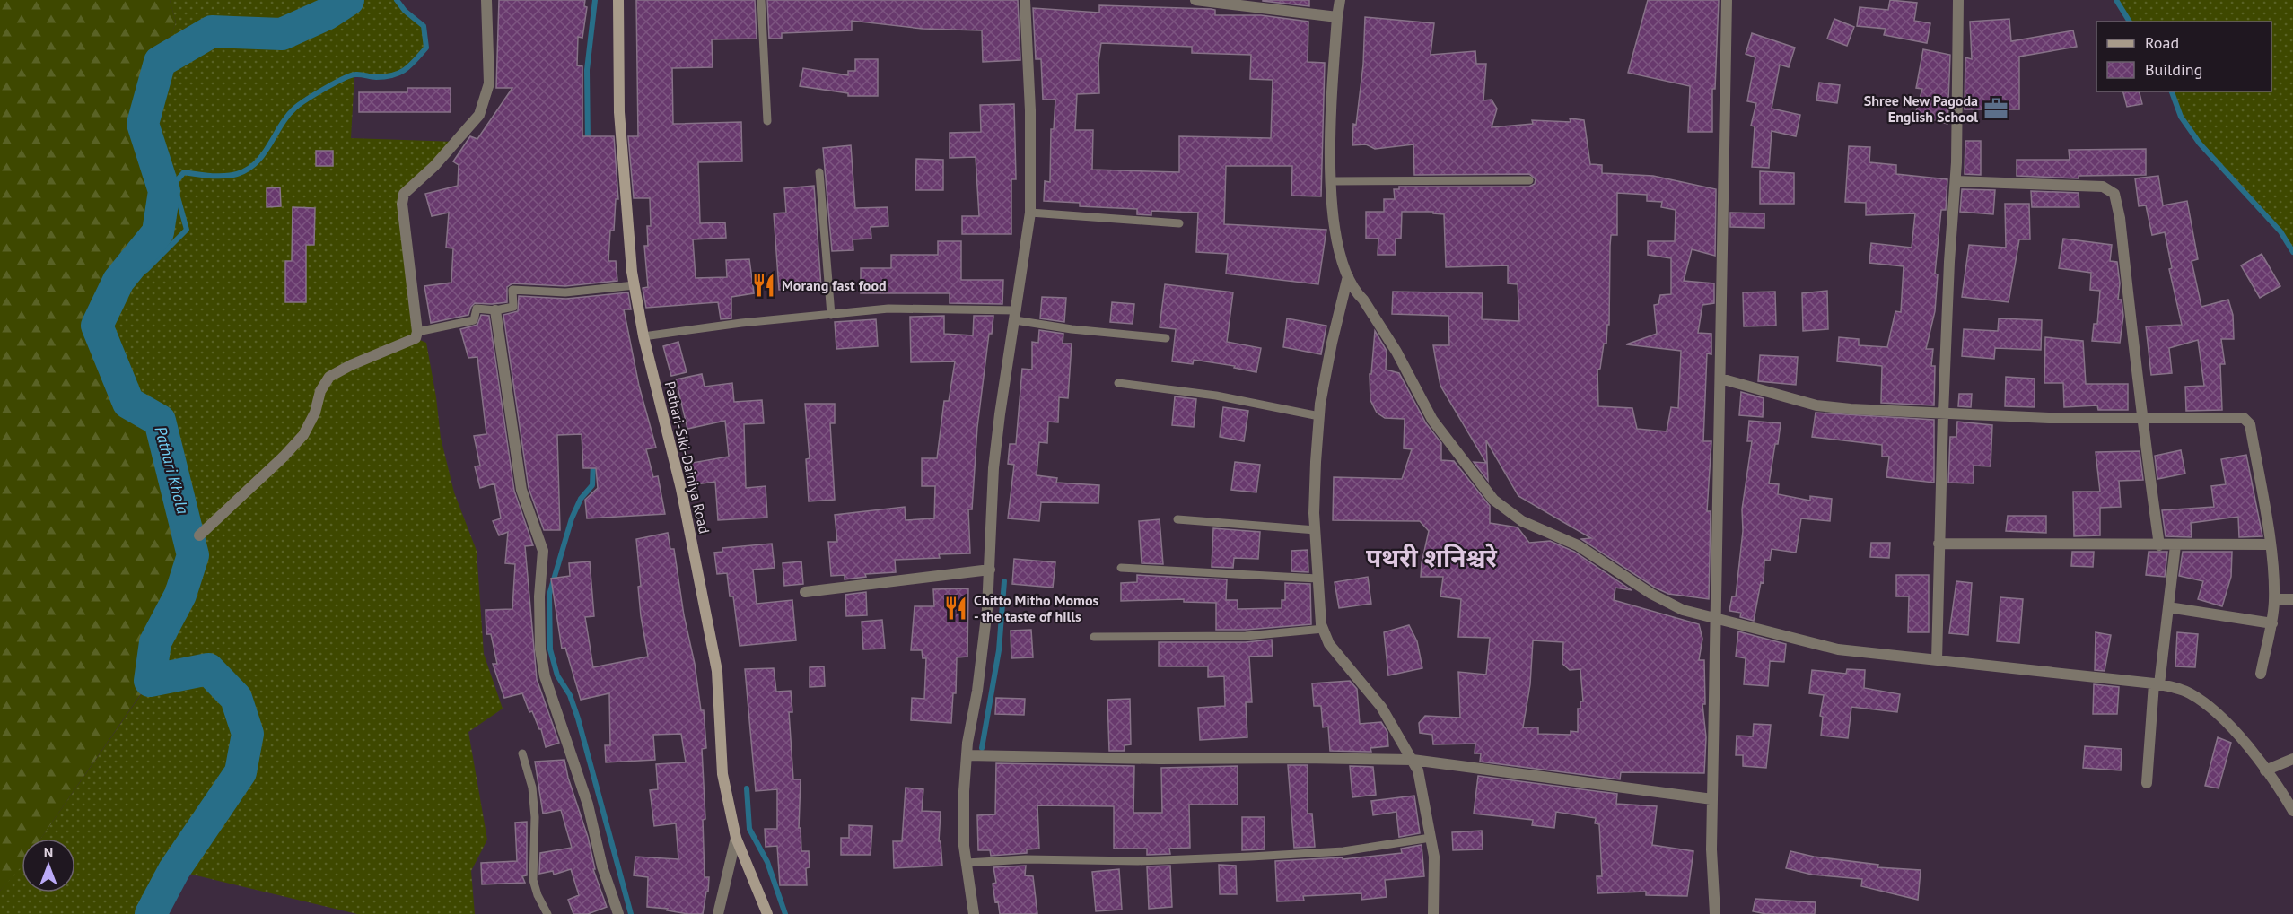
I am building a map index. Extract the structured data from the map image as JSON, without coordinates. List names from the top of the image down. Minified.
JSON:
{"streets":{"main road":["Pathari-Siki-Dainiya Road"]},"districts":["पथरी शनिश्चरे"],"water":["Pathari Khola"],"places":{"office":["Shree New Pagoda English School"],"restaurant":["Morang fast food","Chitto Mitho Momos - the taste of hills"]},"legend":["Road","Building"],"north":"top"}
